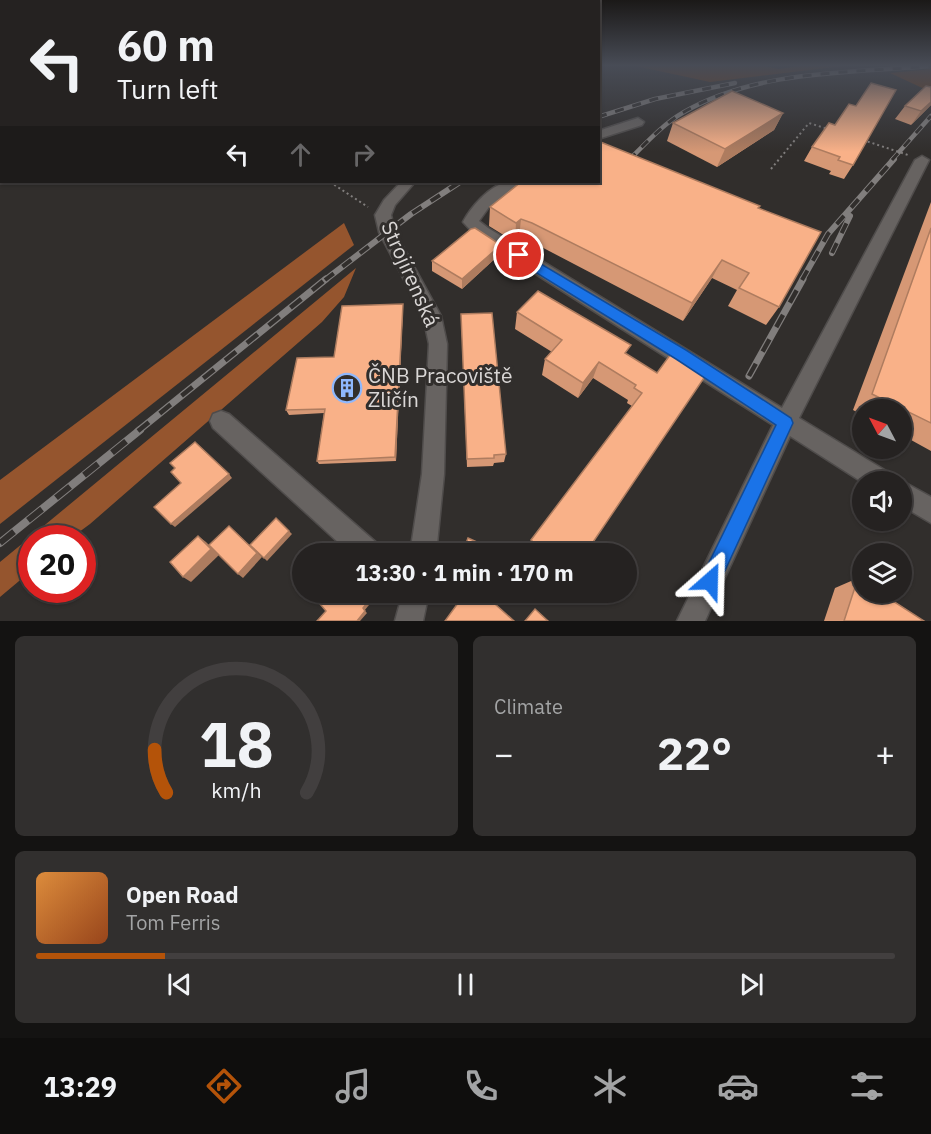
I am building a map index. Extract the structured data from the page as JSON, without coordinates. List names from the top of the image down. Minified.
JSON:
{"streets":{"street":["Strojírenská"]},"places":{"building":["ČNB Pracoviště Zličín"]},"north":"top left","page":{"turn":["60 m","Turn left"],"limit":"20","trip":"13:30 · 1 min · 170 m","tile":"Climate","heat":["−","22°","+"],"song":["Open Road","Tom Ferris"],"tabs":"13:29","gauge":["18","km/h"]}}
